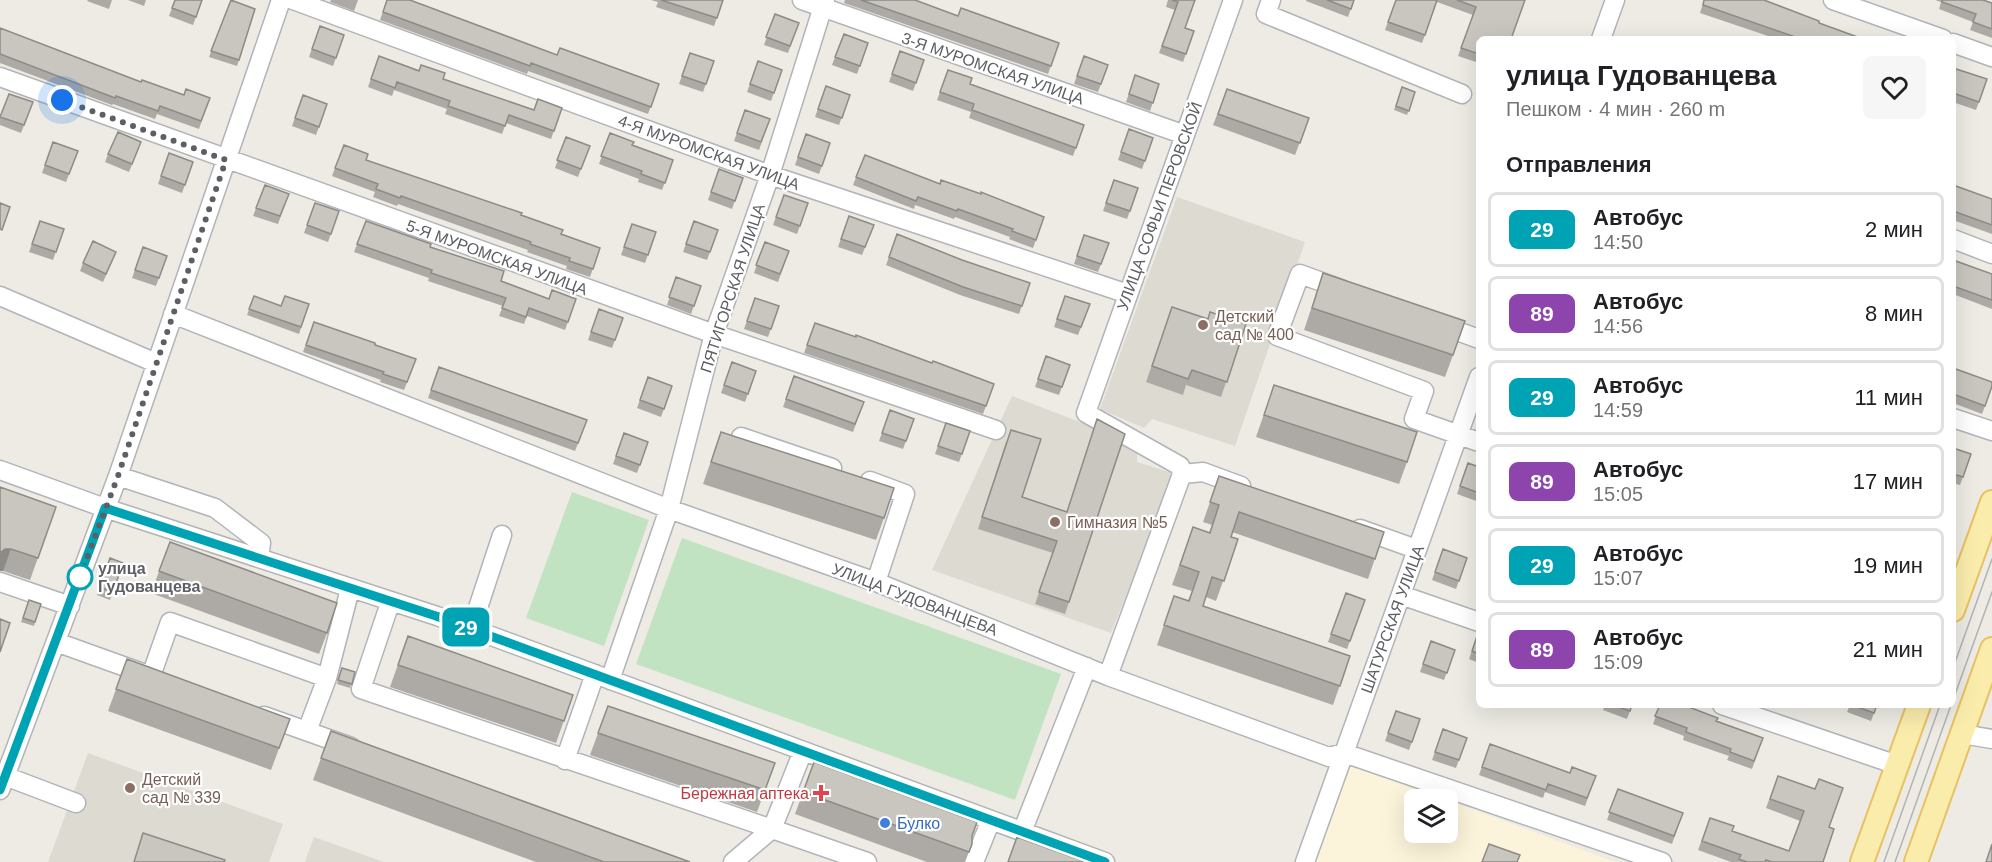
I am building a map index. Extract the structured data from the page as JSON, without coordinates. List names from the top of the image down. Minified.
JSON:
{"streets":{"street":["3-Я МУРОМСКАЯ УЛИЦА","4-Я МУРОМСКАЯ УЛИЦА","УЛИЦА СОФЬИ ПЕРОВСКОЙ","5-Я МУРОМСКАЯ УЛИЦА","ПЯТИГОРСКАЯ УЛИЦА","УЛИЦА ГУДОВАНЦЕВА","ШАТУРСКАЯ УЛИЦА"]},"crossings":[["3-Я МУРОМСКАЯ УЛИЦА","УЛИЦА СОФЬИ ПЕРОВСКОЙ"],["3-Я МУРОМСКАЯ УЛИЦА","ПЯТИГОРСКАЯ УЛИЦА"],["4-Я МУРОМСКАЯ УЛИЦА","УЛИЦА СОФЬИ ПЕРОВСКОЙ"],["4-Я МУРОМСКАЯ УЛИЦА","ПЯТИГОРСКАЯ УЛИЦА"],["5-Я МУРОМСКАЯ УЛИЦА","ПЯТИГОРСКАЯ УЛИЦА"],["ПЯТИГОРСКАЯ УЛИЦА","УЛИЦА ГУДОВАНЦЕВА"],["УЛИЦА ГУДОВАНЦЕВА","ШАТУРСКАЯ УЛИЦА"]],"places":{"other":["Детский сад № 400","Гимназия №5","улица Гудованцева","Детский сад № 339","Булко"],"health":["Бережная аптека"]},"lines":["bus line 29"],"page":{"on_map":"29","heading":[["улица Гудованцева","Пешком · 4 мин · 260 m"],"Отправления"],"list":[{"mark":"29","name":"Автобус","note":"14:50","value":"2 мин"},{"mark":"89","name":"Автобус","note":"14:56","value":"8 мин"},{"mark":"29","name":"Автобус","note":"14:59","value":"11 мин"},{"mark":"89","name":"Автобус","note":"15:05","value":"17 мин"},{"mark":"29","name":"Автобус","note":"15:07","value":"19 мин"},{"mark":"89","name":"Автобус","note":"15:09","value":"21 мин"}]}}
